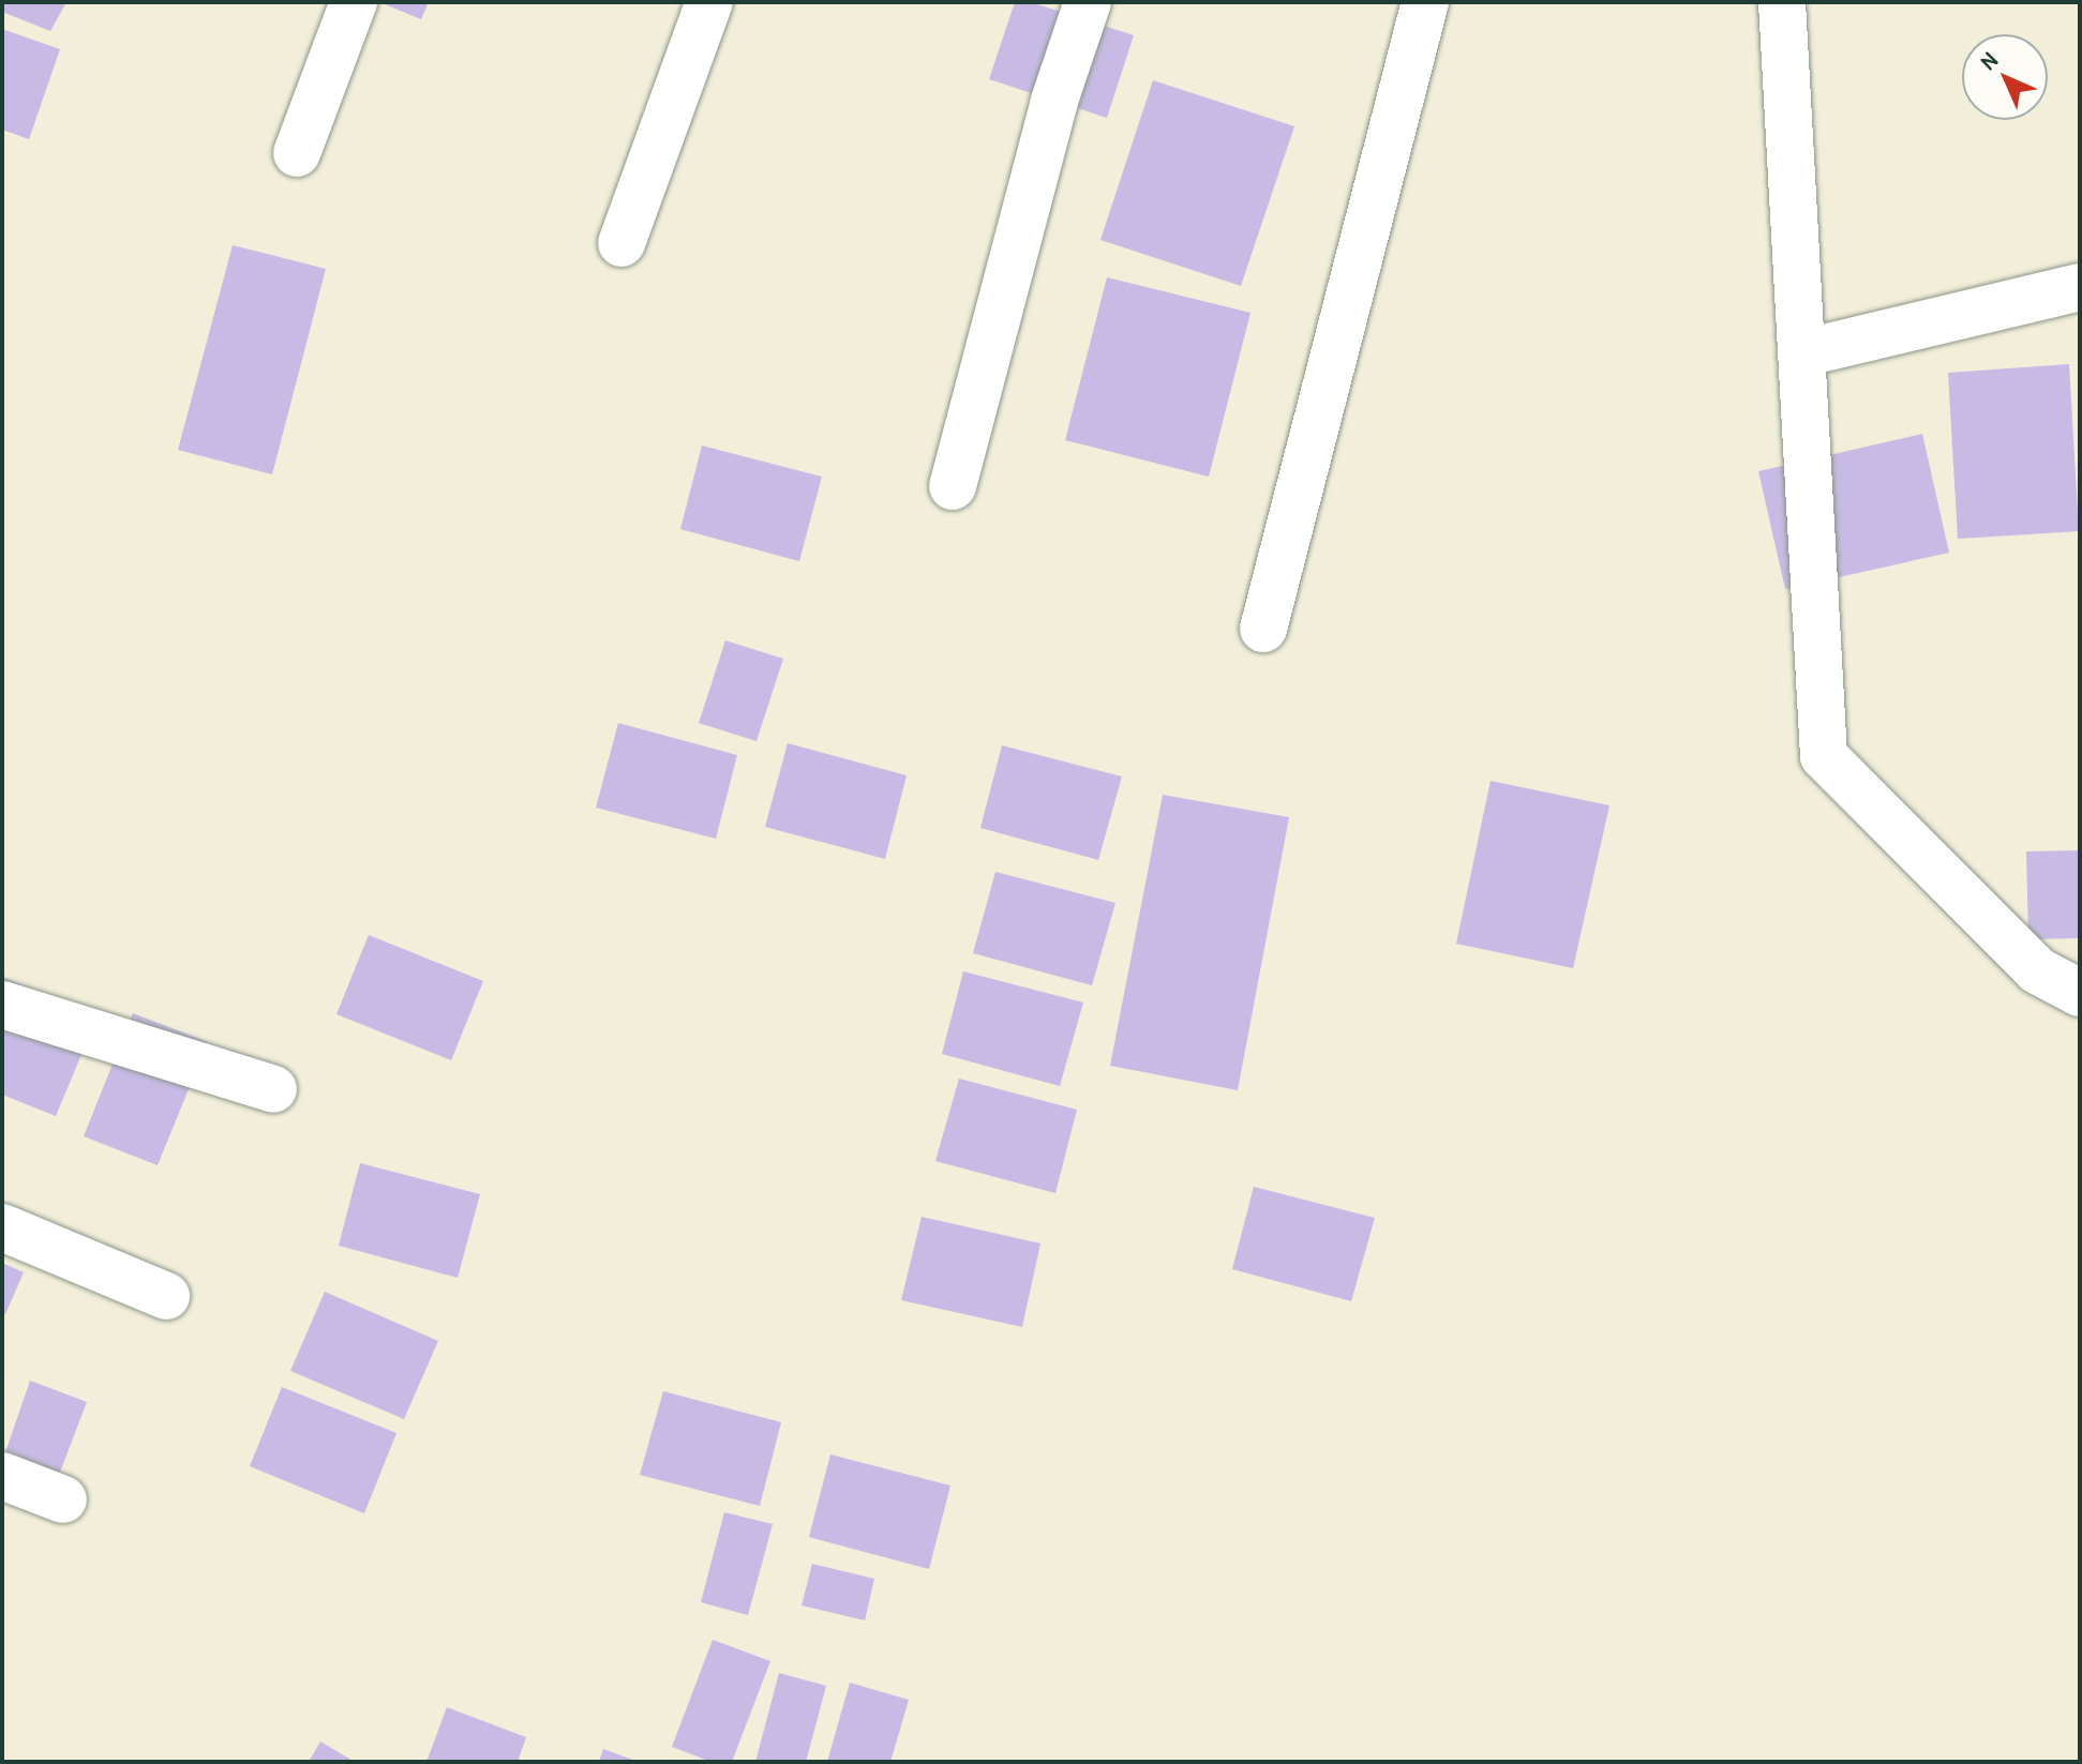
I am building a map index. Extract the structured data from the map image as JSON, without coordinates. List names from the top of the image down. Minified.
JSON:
{"north":"top left"}
